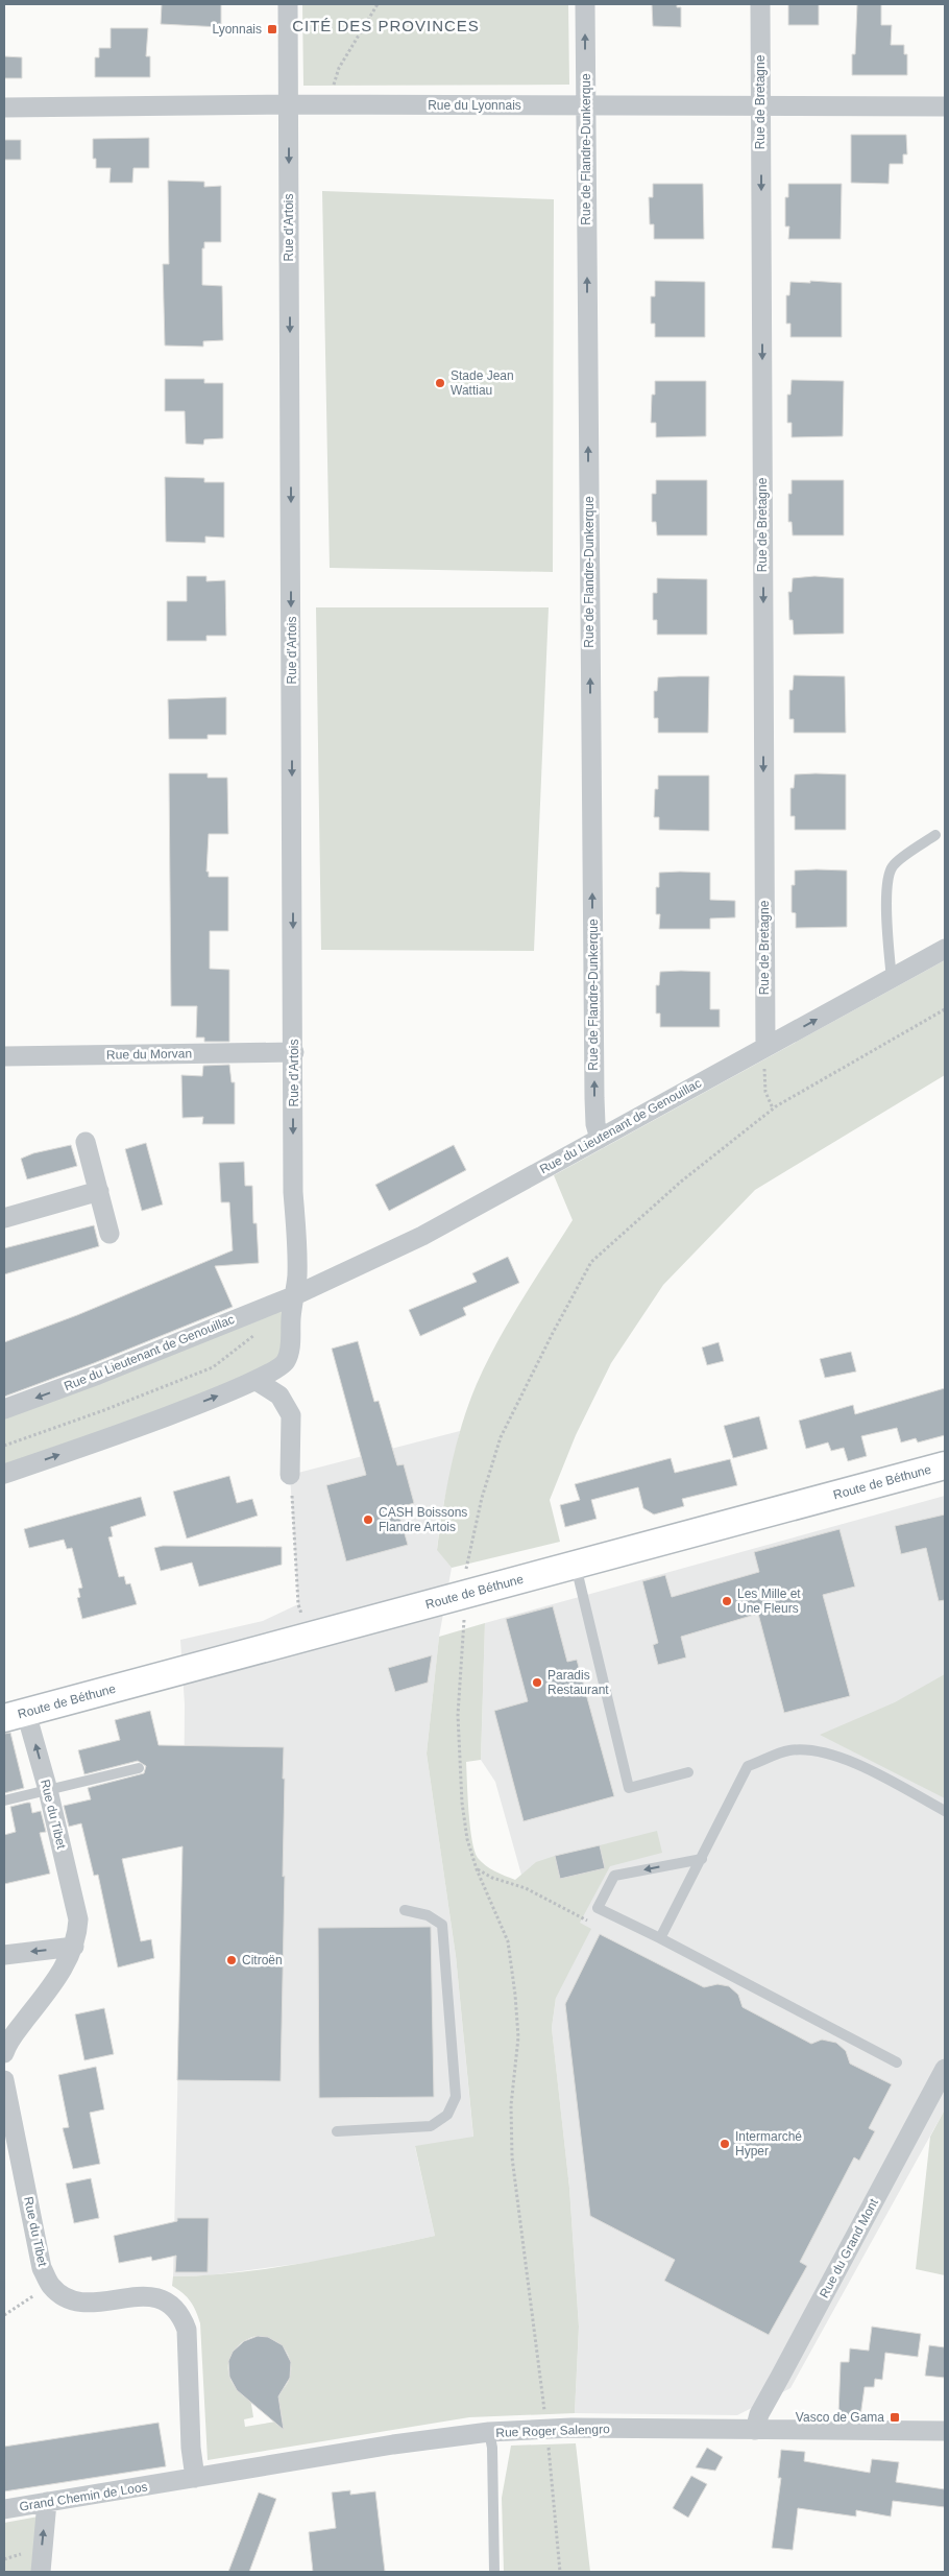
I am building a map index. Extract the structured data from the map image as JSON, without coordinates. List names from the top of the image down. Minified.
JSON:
{"streets":{"main road":["Route de Béthune"],"street":["Rue de Bretagne","Rue du Lyonnais","Rue de Flandre-Dunkerque","Rue d'Artois","Rue du Morvan","Rue du Lieutenant de Genouillac","Rue du Tibet","Rue du Grand Mont","Rue Roger Salengro","Grand Chemin de Loos"]},"crossings":[["Rue de Bretagne","Rue du Lyonnais"],["Rue de Bretagne","Rue du Lieutenant de Genouillac"],["Rue du Lyonnais","Rue de Flandre-Dunkerque"],["Rue du Lyonnais","Rue d'Artois"],["Rue de Flandre-Dunkerque","Rue du Lieutenant de Genouillac"],["Rue d'Artois","Rue du Morvan"],["Rue d'Artois","Rue du Lieutenant de Genouillac"],["Route de Béthune","Rue du Tibet"],["Rue du Grand Mont","Rue Roger Salengro"],["Rue Roger Salengro","Grand Chemin de Loos"]],"one_way":["Rue de Bretagne","Rue de Flandre-Dunkerque","Rue d'Artois"],"districts":["CITÉ DES PROVINCES"],"places":{"transit":["Lyonnais","Vasco de Gama"],"other":["Stade Jean Wattiau","CASH Boissons Flandre Artois","Les Mille et Une Fleurs","Paradis Restaurant","Citroën","Intermarché Hyper"]}}
